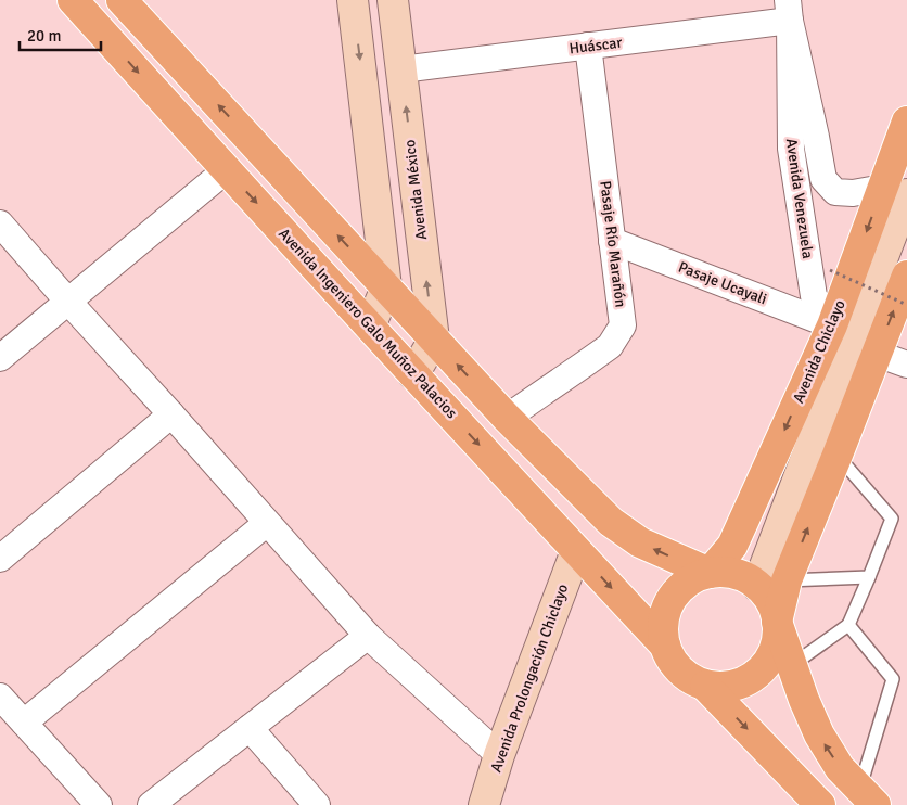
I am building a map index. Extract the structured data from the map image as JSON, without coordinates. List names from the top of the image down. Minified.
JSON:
{"streets":{"main road":["Avenida Ingeniero Galo Muñoz Palacios","Avenida Chiclayo"],"street":["Huáscar","Avenida México","Avenida Venezuela","Pasaje Río Marañón","Pasaje Ucayali","Avenida Prolongación Chiclayo"]},"crossings":[["Huáscar","Avenida México"],["Huáscar","Avenida Venezuela"],["Huáscar","Pasaje Río Marañón"],["Avenida Venezuela","Pasaje Ucayali"],["Avenida Venezuela","Avenida Chiclayo"],["Pasaje Río Marañón","Pasaje Ucayali"],["Pasaje Ucayali","Avenida Chiclayo"],["Avenida Ingeniero Galo Muñoz Palacios","Avenida Chiclayo"],["Avenida Ingeniero Galo Muñoz Palacios","Avenida Prolongación Chiclayo"]],"scale_bar":"20 m"}
